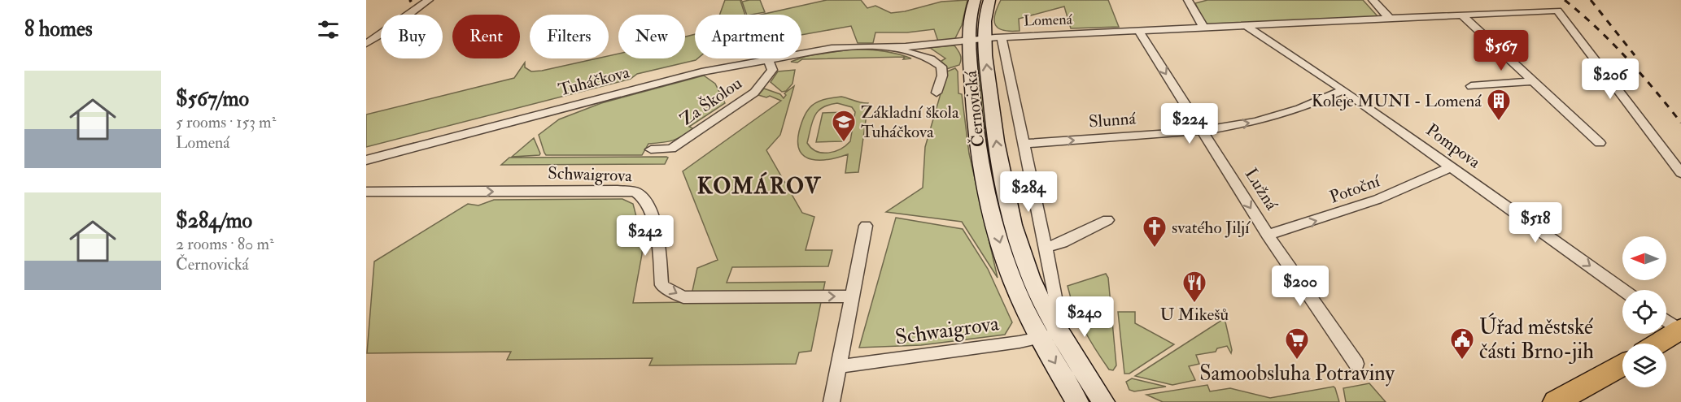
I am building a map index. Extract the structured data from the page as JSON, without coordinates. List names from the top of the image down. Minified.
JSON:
{"streets":{"main road":["Černovická"],"street":["Lomená","Tuháčkova","Za Školou","Slunná","Pompova","Schwaigrova","Lužná","Potoční"]},"crossings":[["Lomená","Tuháčkova"],["Lomená","Černovická"],["Lomená","Pompova"],["Lomená","Lužná"],["Tuháčkova","Za Školou"],["Tuháčkova","Černovická"],["Černovická","Slunná"],["Černovická","Schwaigrova"],["Slunná","Pompova"],["Slunná","Lužná"],["Pompova","Potoční"],["Lužná","Potoční"]],"one_way":["Slunná","Pompova","Schwaigrova","Lužná","Potoční"],"districts":["KOMÁROV"],"places":{"building":["Koleje MUNI - Lomená"],"school or university":["Základní škola Tuháčkova"],"church":["svatého Jiljí"],"restaurant":["U Mikešů"],"supermarket":["Samoobsluha Potraviny"],"public building":["Úřad městské části Brno-jih"]},"north":"left","page":{"heading":"8 homes","chip":["Buy","Rent","Filters","New","Apartment"],"price":["$567","$206","$224","$284","$518","$242","$200","$240"],"list":[{"name":"$567/mo","note":"5 rooms · 153 m² · Lomená"},{"name":"$284/mo","note":"2 rooms · 80 m² · Černovická"}]}}
